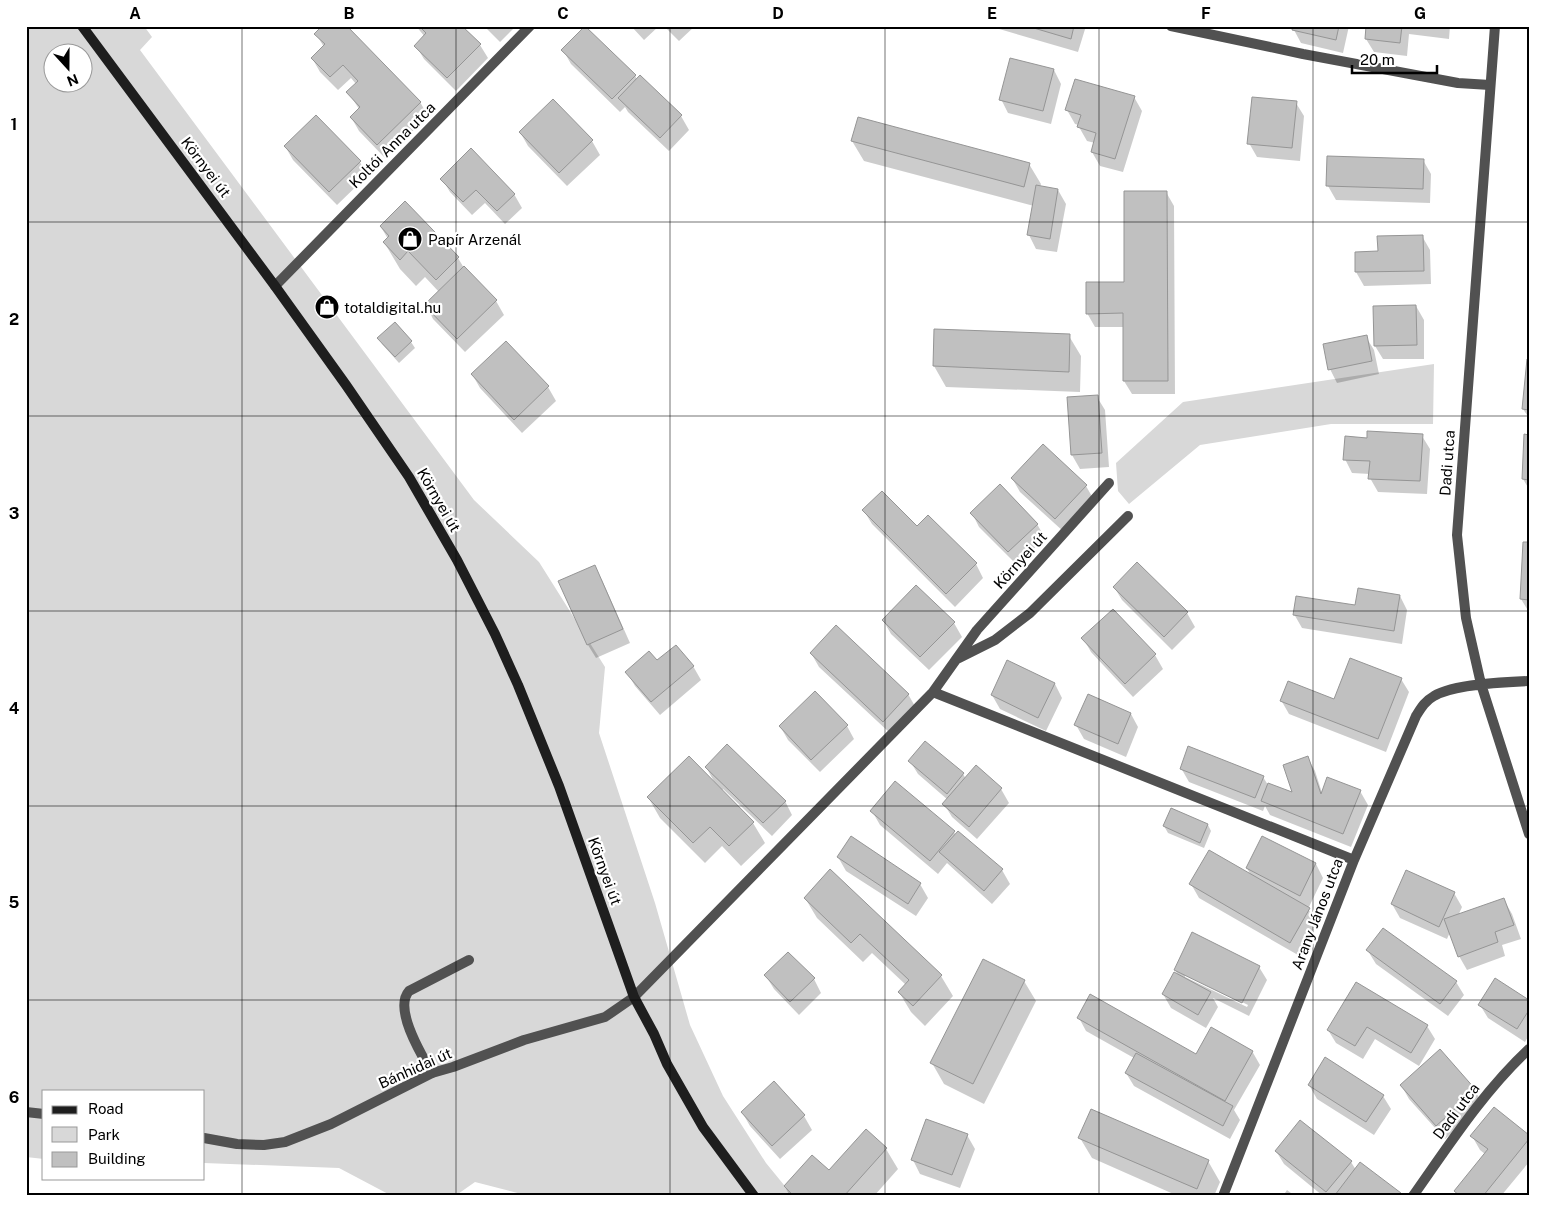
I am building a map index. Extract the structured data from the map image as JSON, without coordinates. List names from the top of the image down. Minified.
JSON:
{"streets":{"main road":["Környei út"],"street":["Koltói Anna utca","Dadi utca","Arany János utca","Bánhidai út"]},"crossings":[["Koltói Anna utca","Környei út"],["Környei út","Bánhidai út"],["Dadi utca","Arany János utca"]],"places":{"shop":["Papír Arzenál","totaldigital.hu"]},"legend":["Road","Park","Building"],"scale_bar":"20 m","north":"bottom","grid":{"columns":["A","B","C","D","E","F","G"],"rows":["1","2","3","4","5","6"]}}
